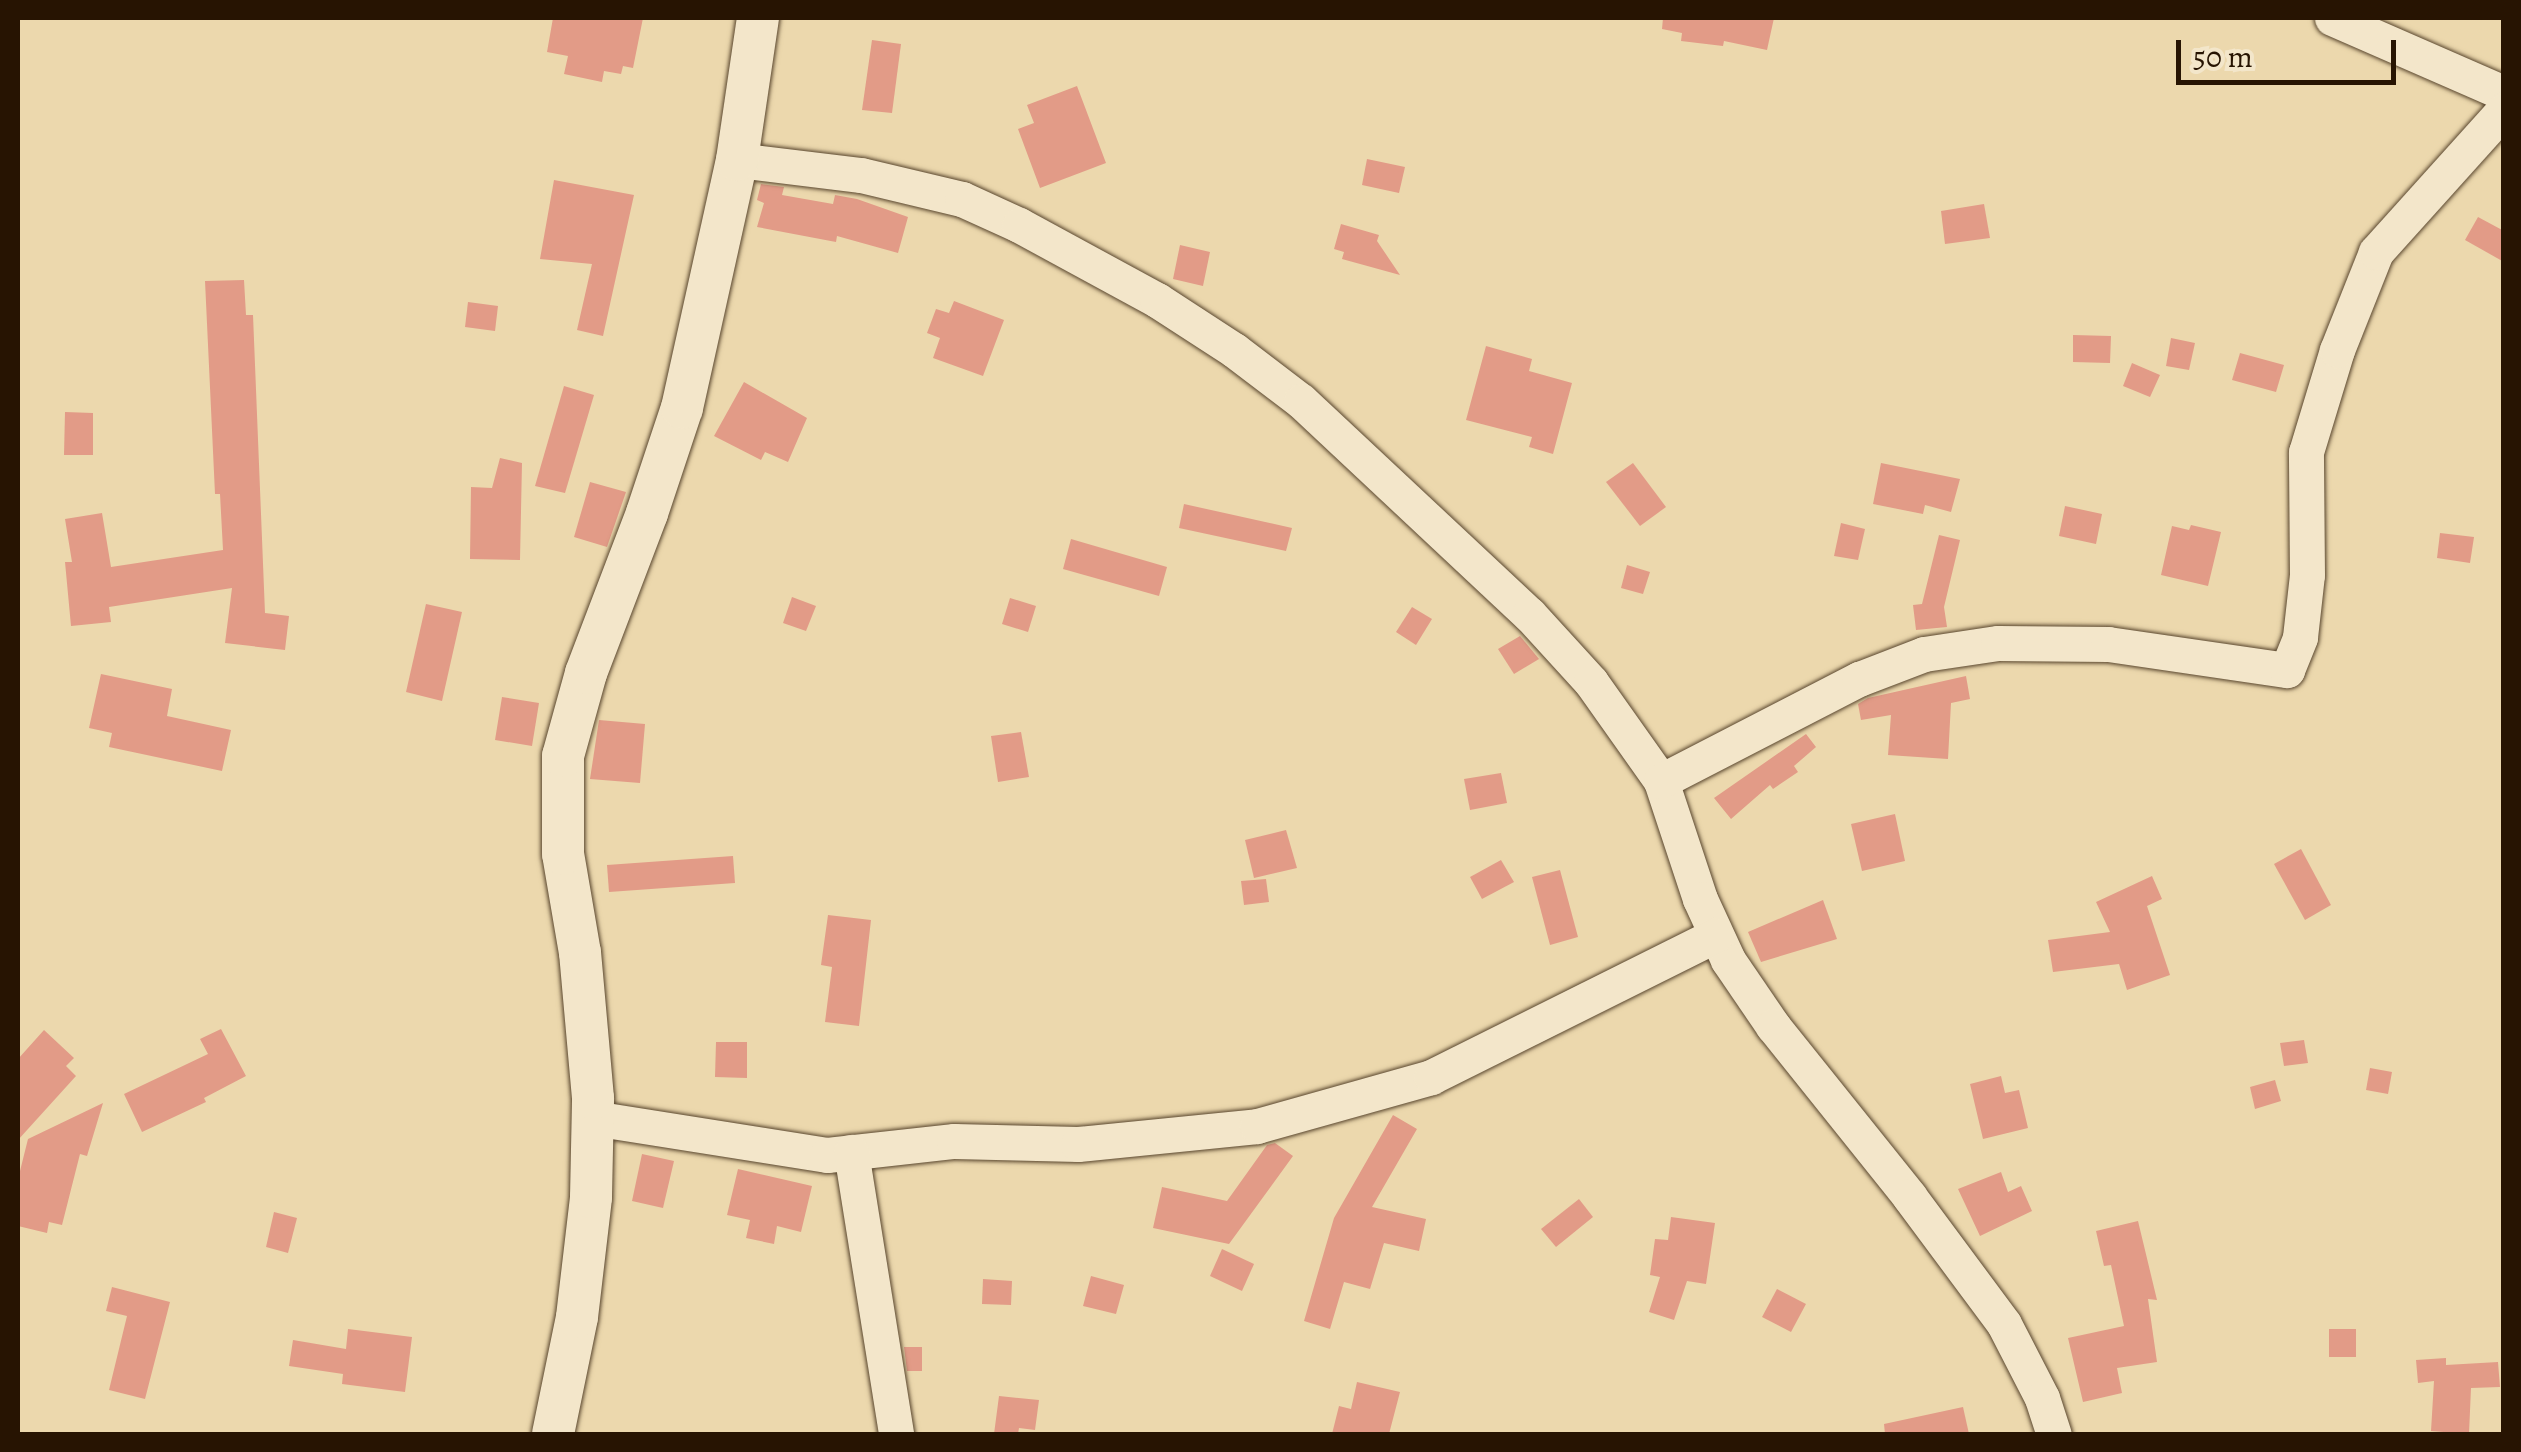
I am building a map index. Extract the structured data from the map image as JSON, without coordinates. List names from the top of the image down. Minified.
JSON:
{"scale_bar":"50 m"}
